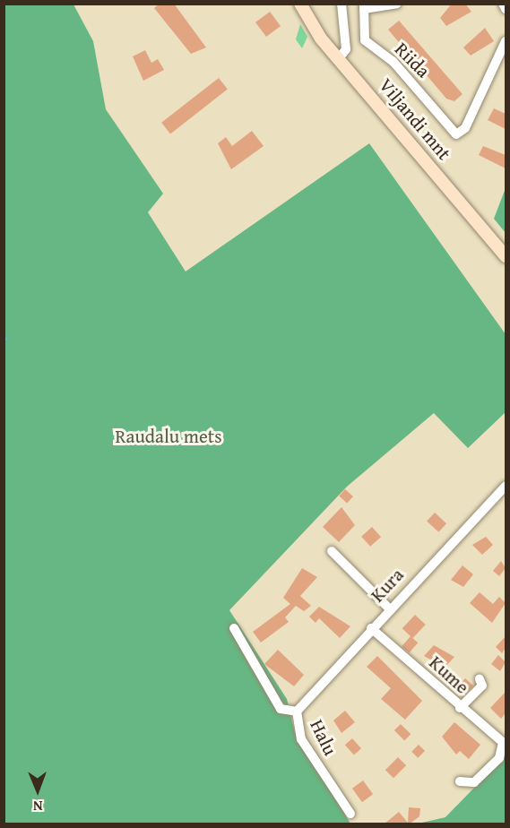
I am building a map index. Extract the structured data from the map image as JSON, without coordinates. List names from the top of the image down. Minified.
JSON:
{"streets":{"main road":["Viljandi mnt"],"street":["Riida","Kura","Kume","Halu"]},"crossings":[["Kura","Kume"],["Kura","Halu"]],"parks":["Raudalu mets"],"north":"bottom"}
